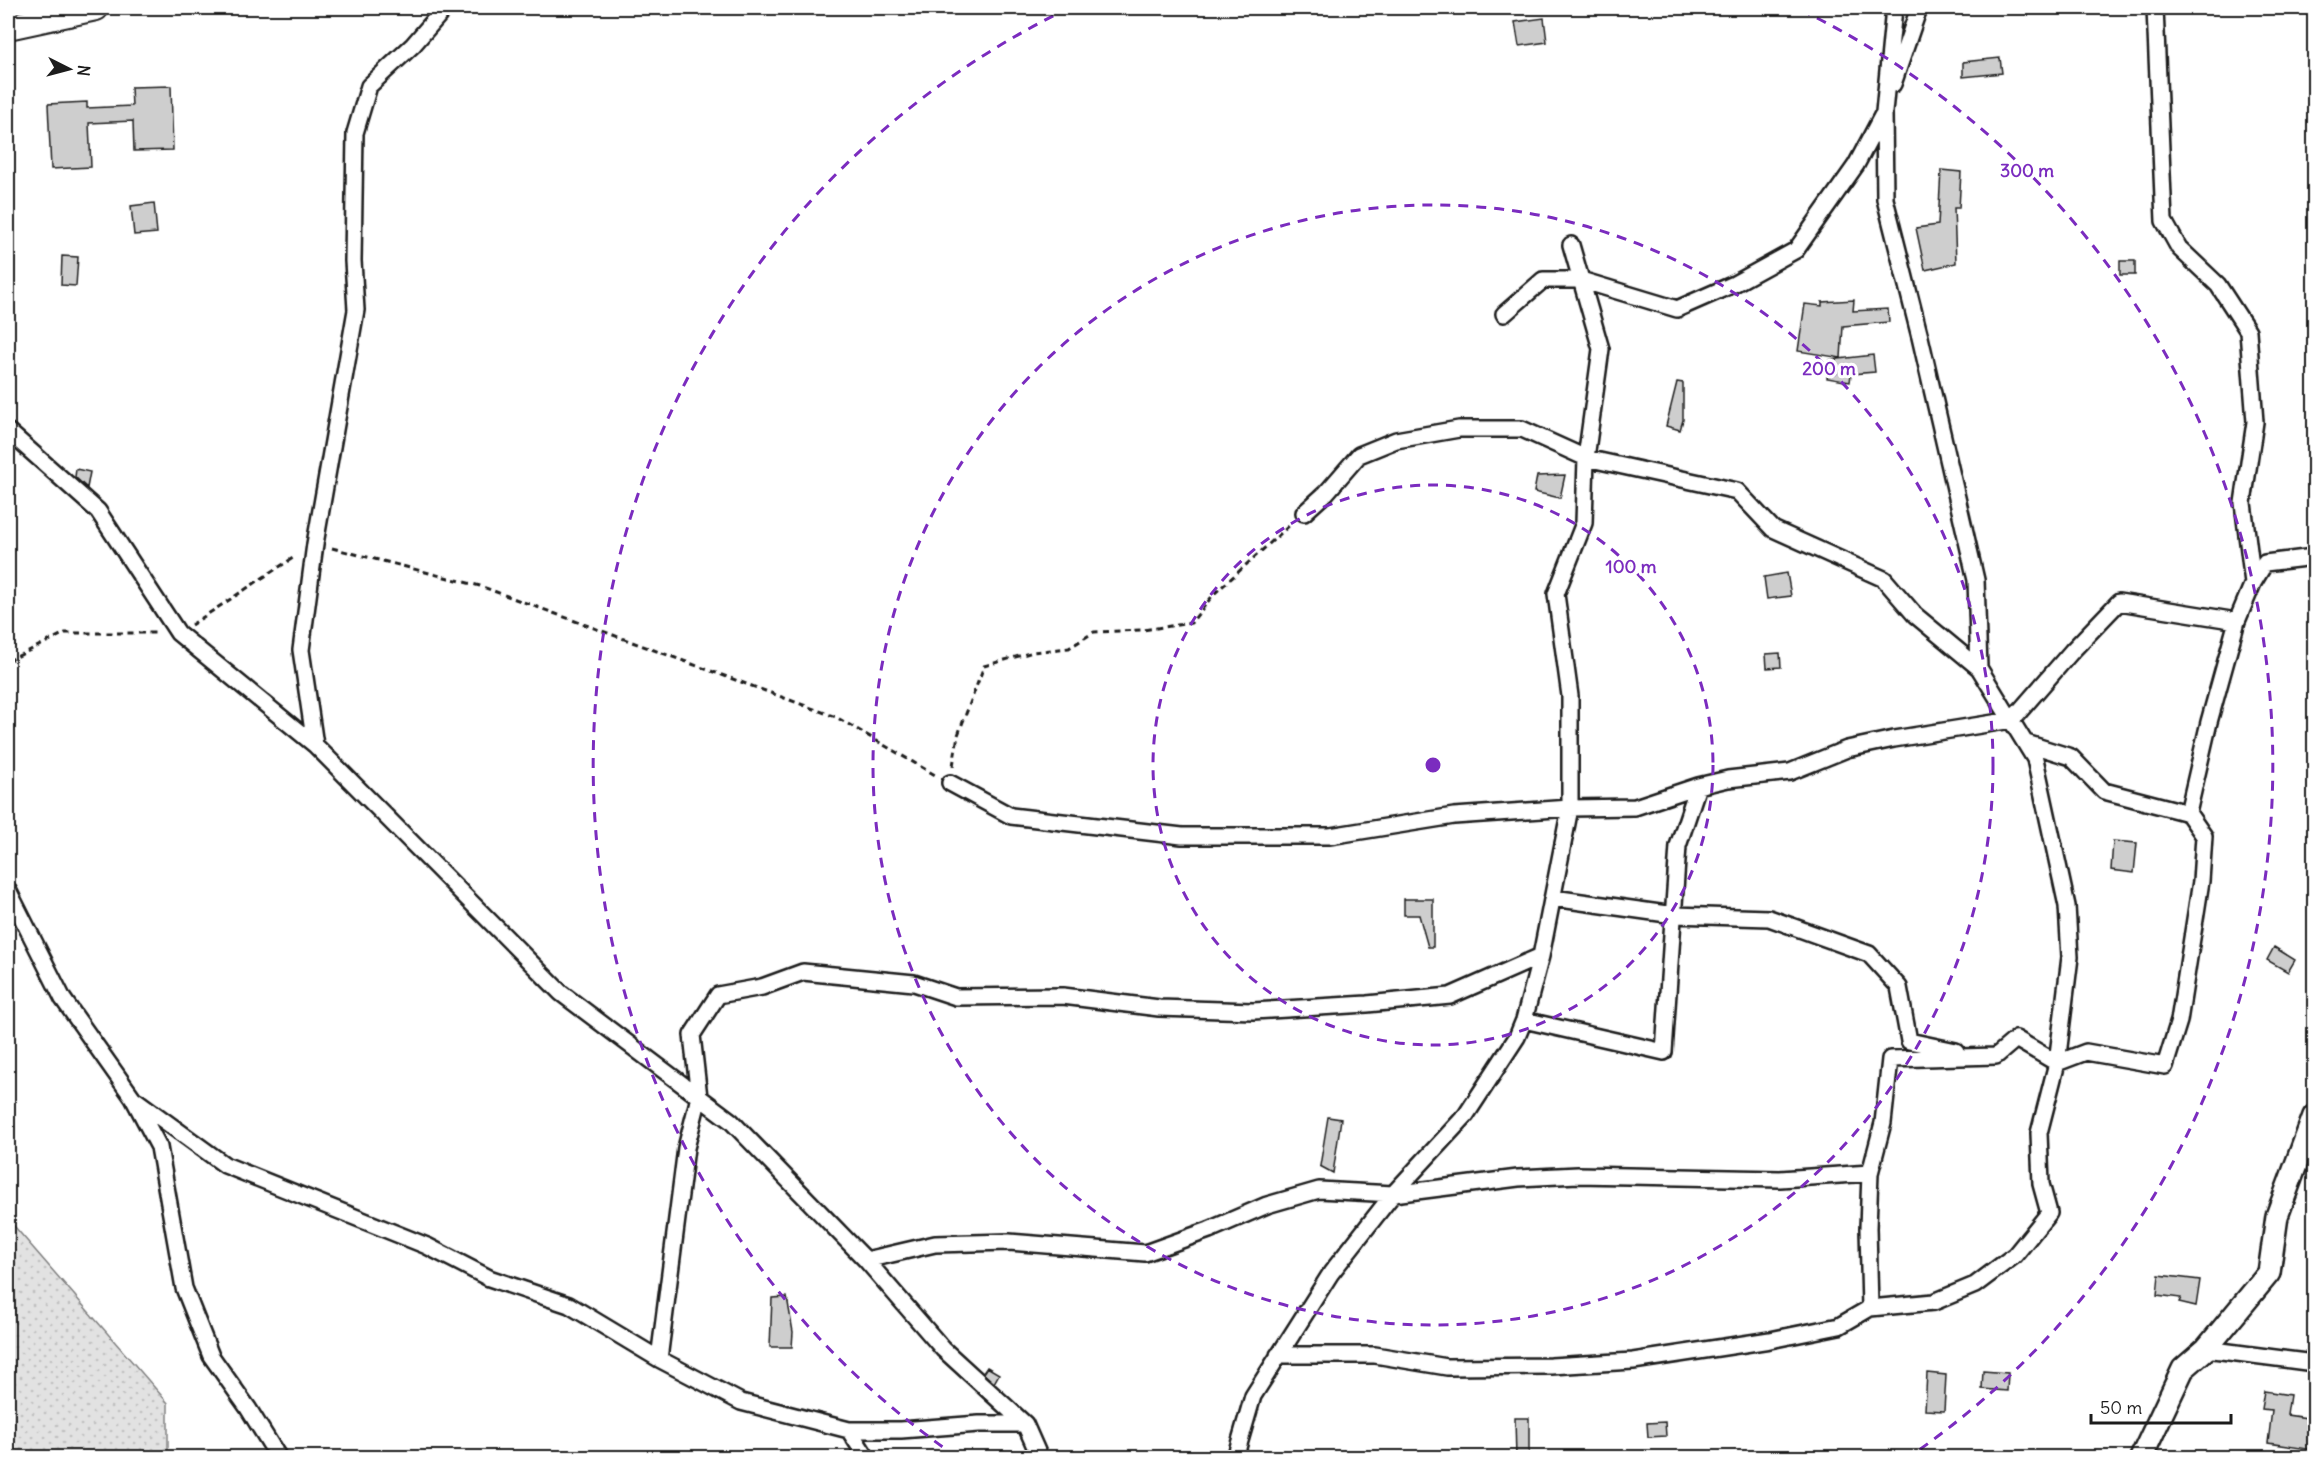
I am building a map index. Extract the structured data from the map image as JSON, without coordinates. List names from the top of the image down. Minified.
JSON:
{"scale_bar":"50 m","north":"right","rings":["300 m","200 m","100 m"]}
